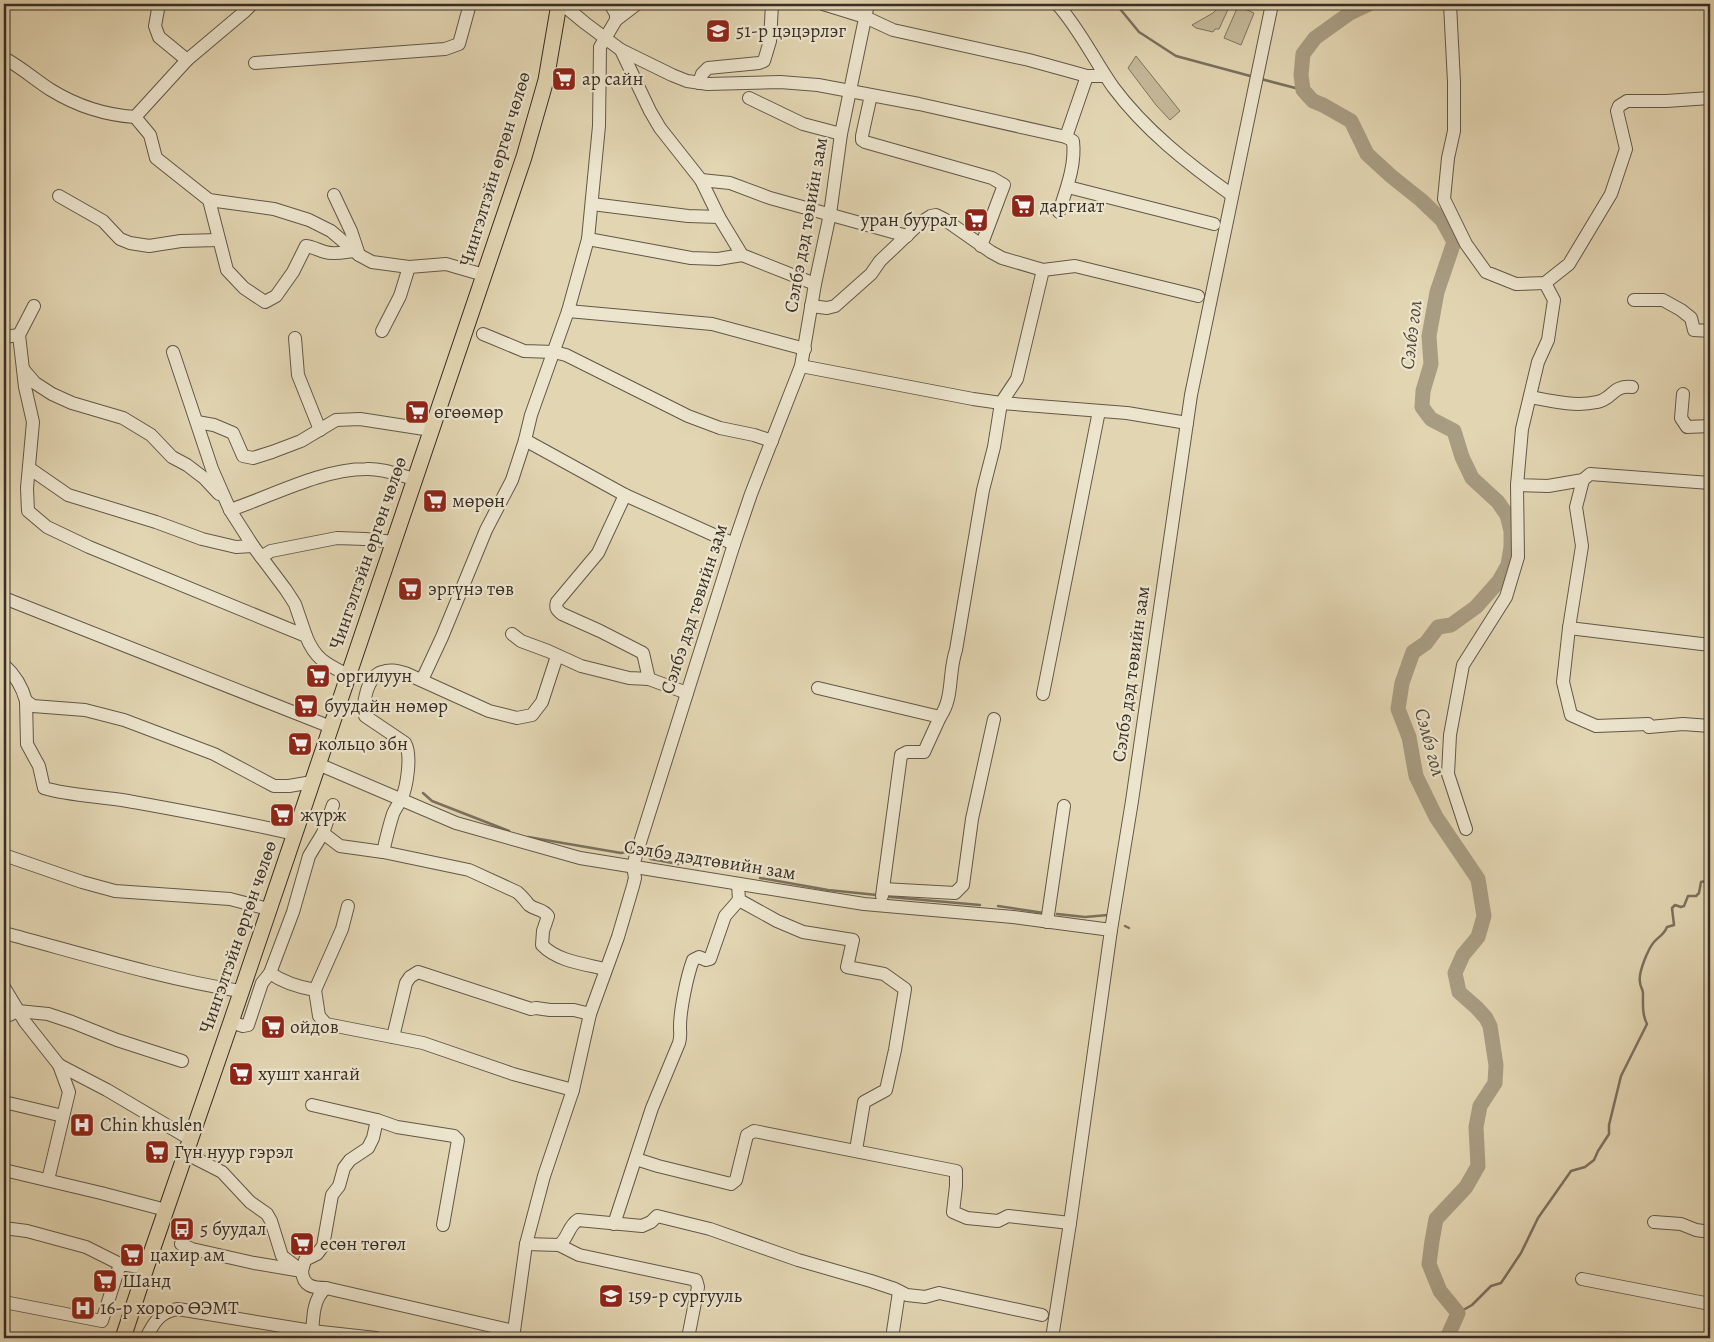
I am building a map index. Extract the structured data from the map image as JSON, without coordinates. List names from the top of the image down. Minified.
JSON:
{"streets":{"main road":["Чингэлтэйн өргөн чөлөө"],"street":["Сэлбэ дэд төвийн зам","Сэлбэ дэдтөвийн зам"]},"crossings":[["Чингэлтэйн өргөн чөлөө","Сэлбэ дэдтөвийн зам"],["Сэлбэ дэд төвийн зам","Сэлбэ дэдтөвийн зам"]],"water":["Сэлбэ гол"],"places":{"school or university":["51-р цэцэрлэг","159-р сургууль"],"supermarket":["ар сайн","даргиат","уран буурал","өгөөмөр","мөрөн","эргүнэ төв","оргилуун","буудайн нөмөр","кольцо збн","жүрж","ойдов","хушт хангай","Гүн нуур гэрэл","есөн төгөл","цахир ам","Шанд"],"hospital":["Chin khuslen","16-р хороо ӨЭМТ"],"bus stop":["5 буудал"]}}
